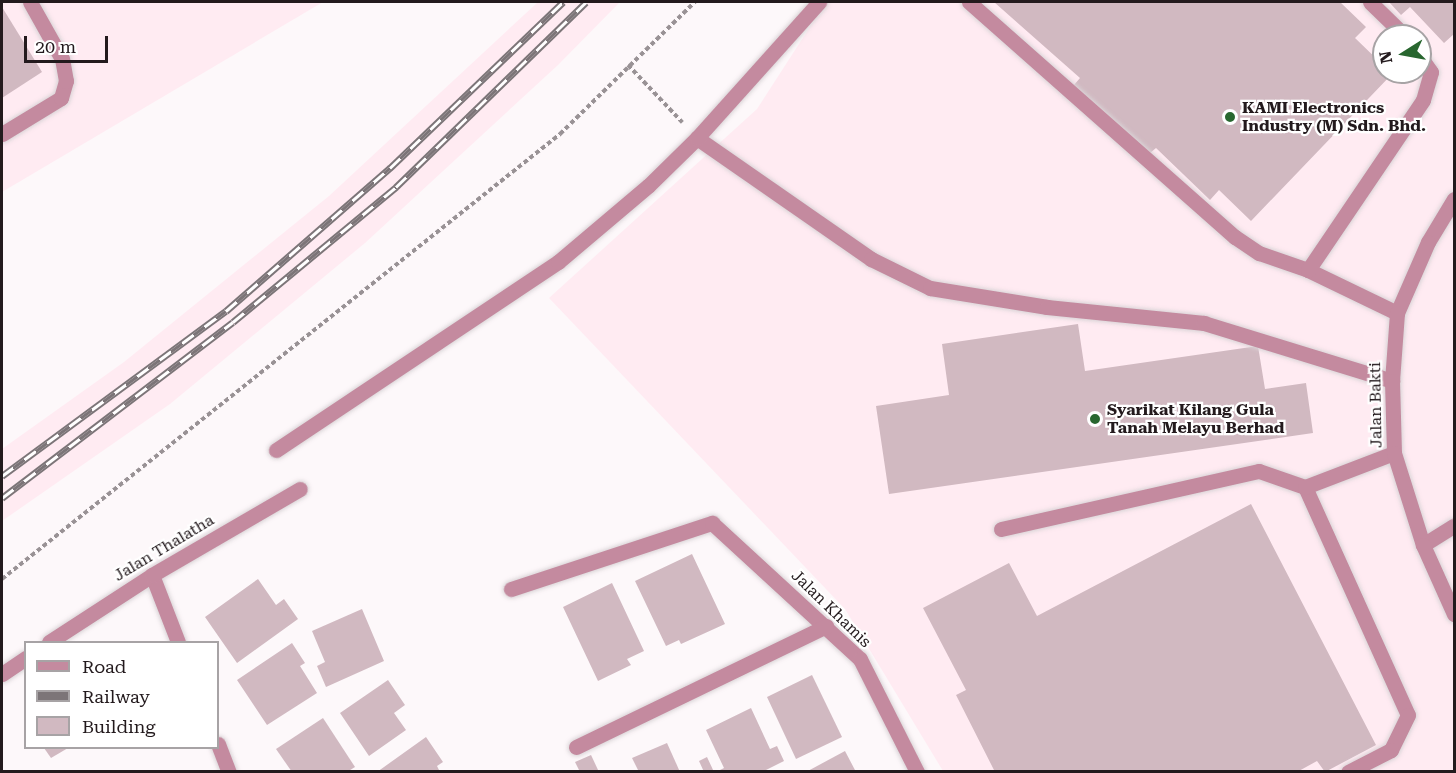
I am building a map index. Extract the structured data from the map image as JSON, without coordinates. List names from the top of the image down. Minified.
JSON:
{"streets":{"street":["Jalan Bakti","Jalan Thalatha","Jalan Khamis"]},"places":["KAMI Electronics Industry (M) Sdn. Bhd.","Syarikat Kilang Gula Tanah Melayu Berhad"],"legend":["Road","Railway","Building"],"scale_bar":"20 m","north":"left"}
